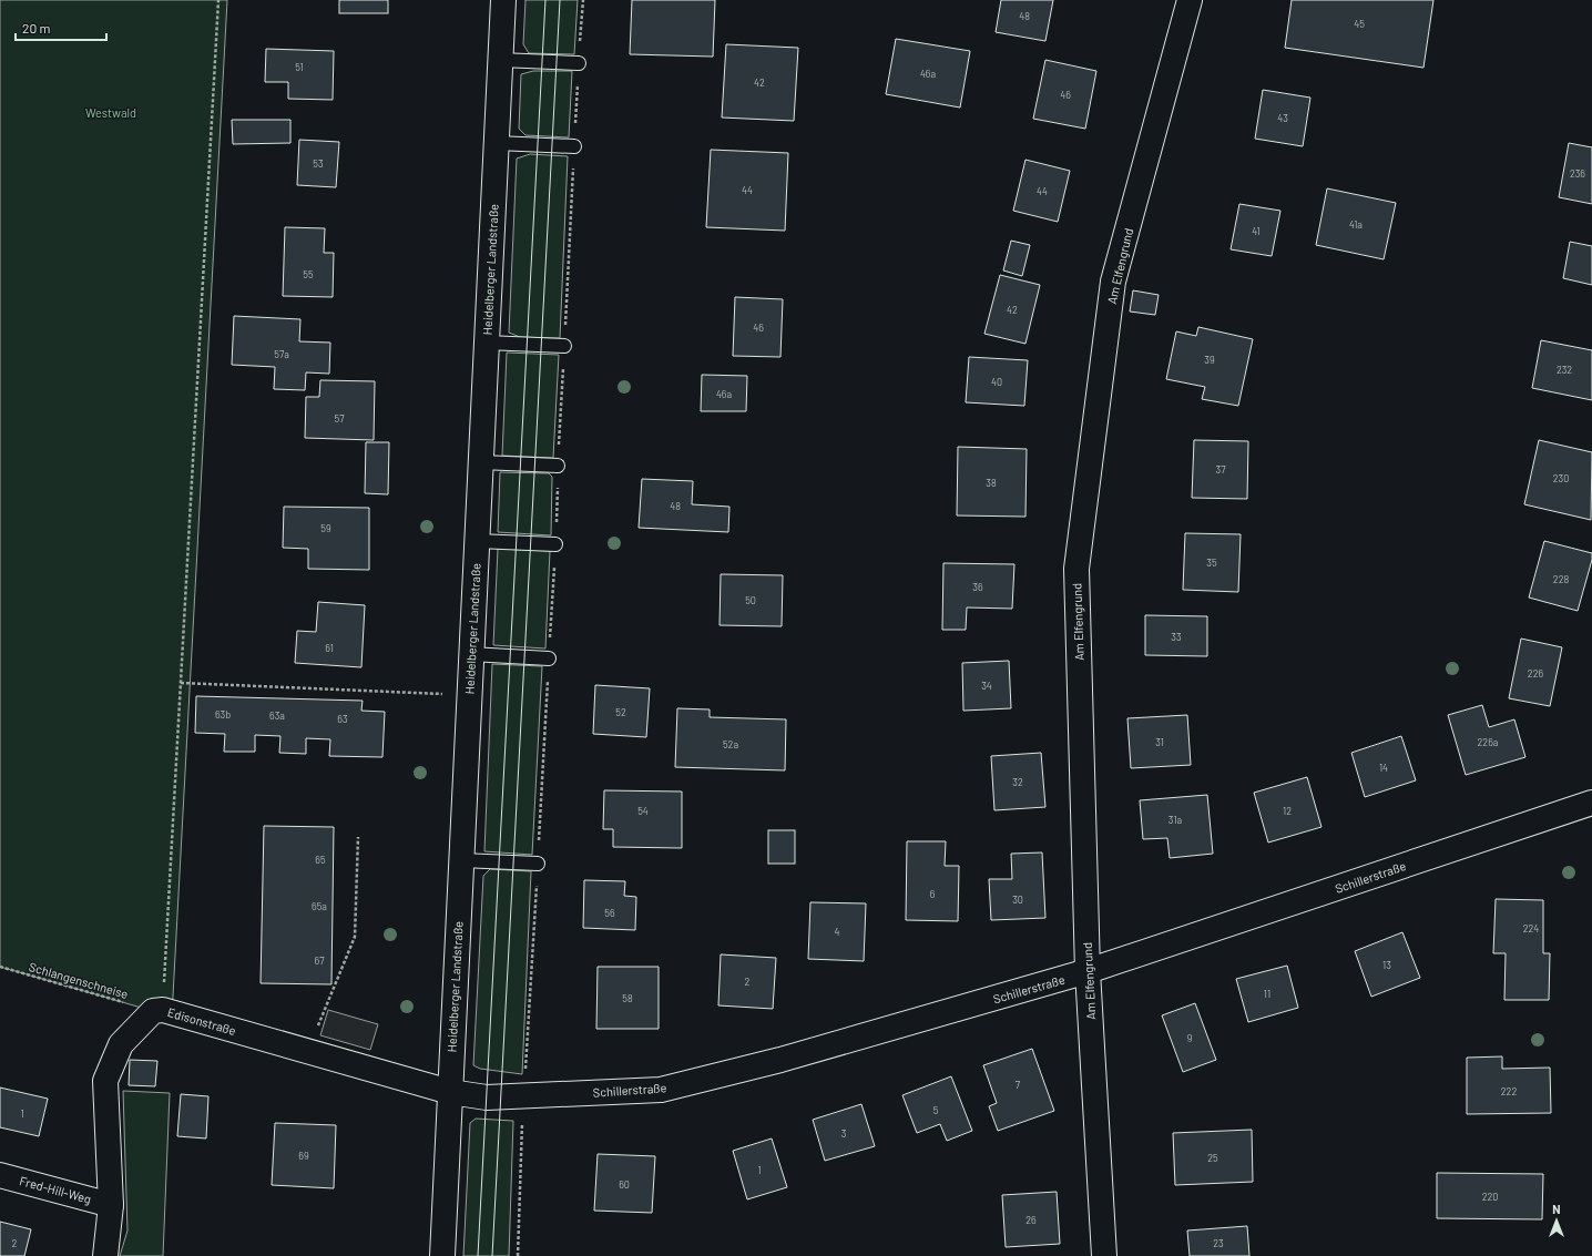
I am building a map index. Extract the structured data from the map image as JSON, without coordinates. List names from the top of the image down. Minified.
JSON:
{"streets":{"street":["Am Elfengrund","Heidelberger Landstraße","Schillerstraße","Edisonstraße","Fred-Hill-Weg"],"path":["Schlangenschneise"]},"crossings":[["Am Elfengrund","Schillerstraße"],["Heidelberger Landstraße","Schillerstraße"],["Heidelberger Landstraße","Edisonstraße"],["Schillerstraße","Edisonstraße"],["Schlangenschneise","Edisonstraße"],["Edisonstraße","Fred-Hill-Weg"]],"parks":["Westwald"],"house_numbers":["48","45","51","46a","42","46","43","53","236","44","44","41a","41","55","42","46","57a","39","232","40","46a","57","37","230","38","48","59","35","228","36","50","33","61","226","34","52","63b","63a","63","31","226a","52a","14","32","54","12","31a","65","6","30","65a","56","224","4","67","13","2","11","58","9","7","222","5","1","3","69","25","1","60","220","26","2","23"],"scale_bar":"20 m","north":"top"}
